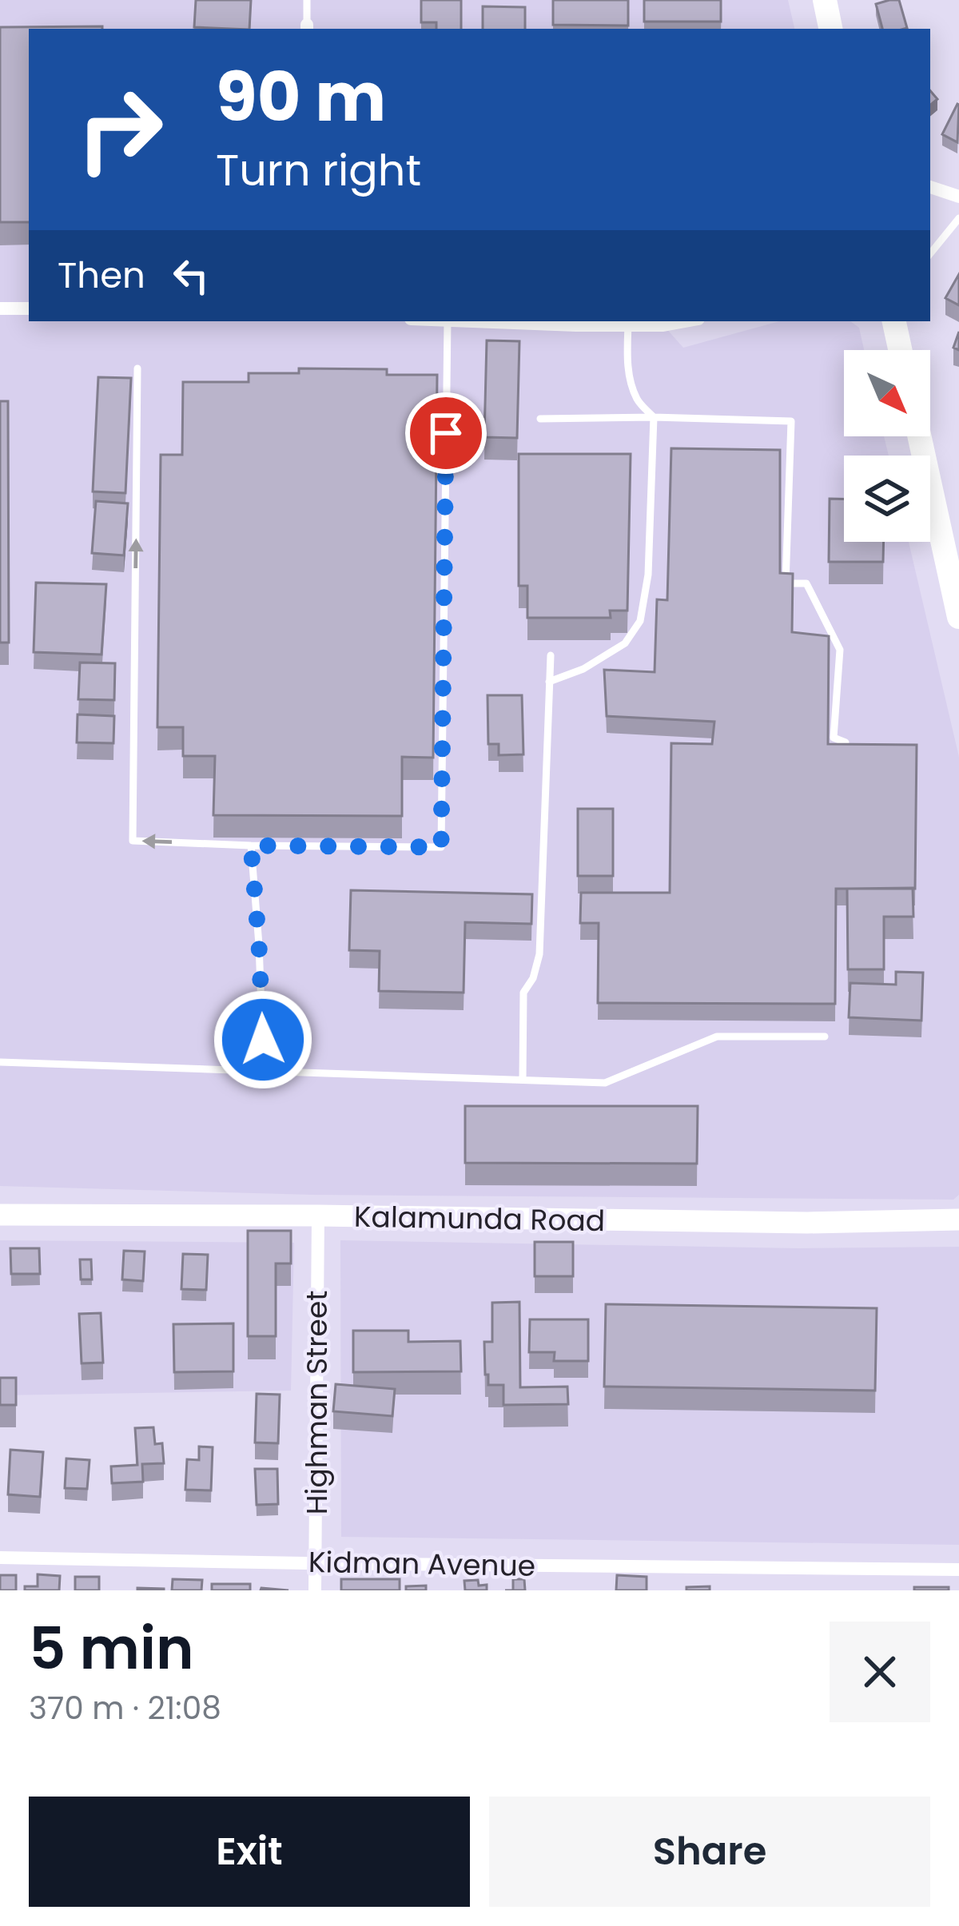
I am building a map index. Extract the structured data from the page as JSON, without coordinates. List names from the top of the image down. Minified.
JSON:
{"streets":{"main road":["Kalamunda Road"],"street":["Highman Street","Kidman Avenue"]},"crossings":[["Kalamunda Road","Highman Street"],["Highman Street","Kidman Avenue"]],"north":"bottom right","page":{"turn":["90 m","Turn right"],"then":"Then","heading":["5 min","370 m · 21:08"],"buttons":["Exit","Share"]}}
